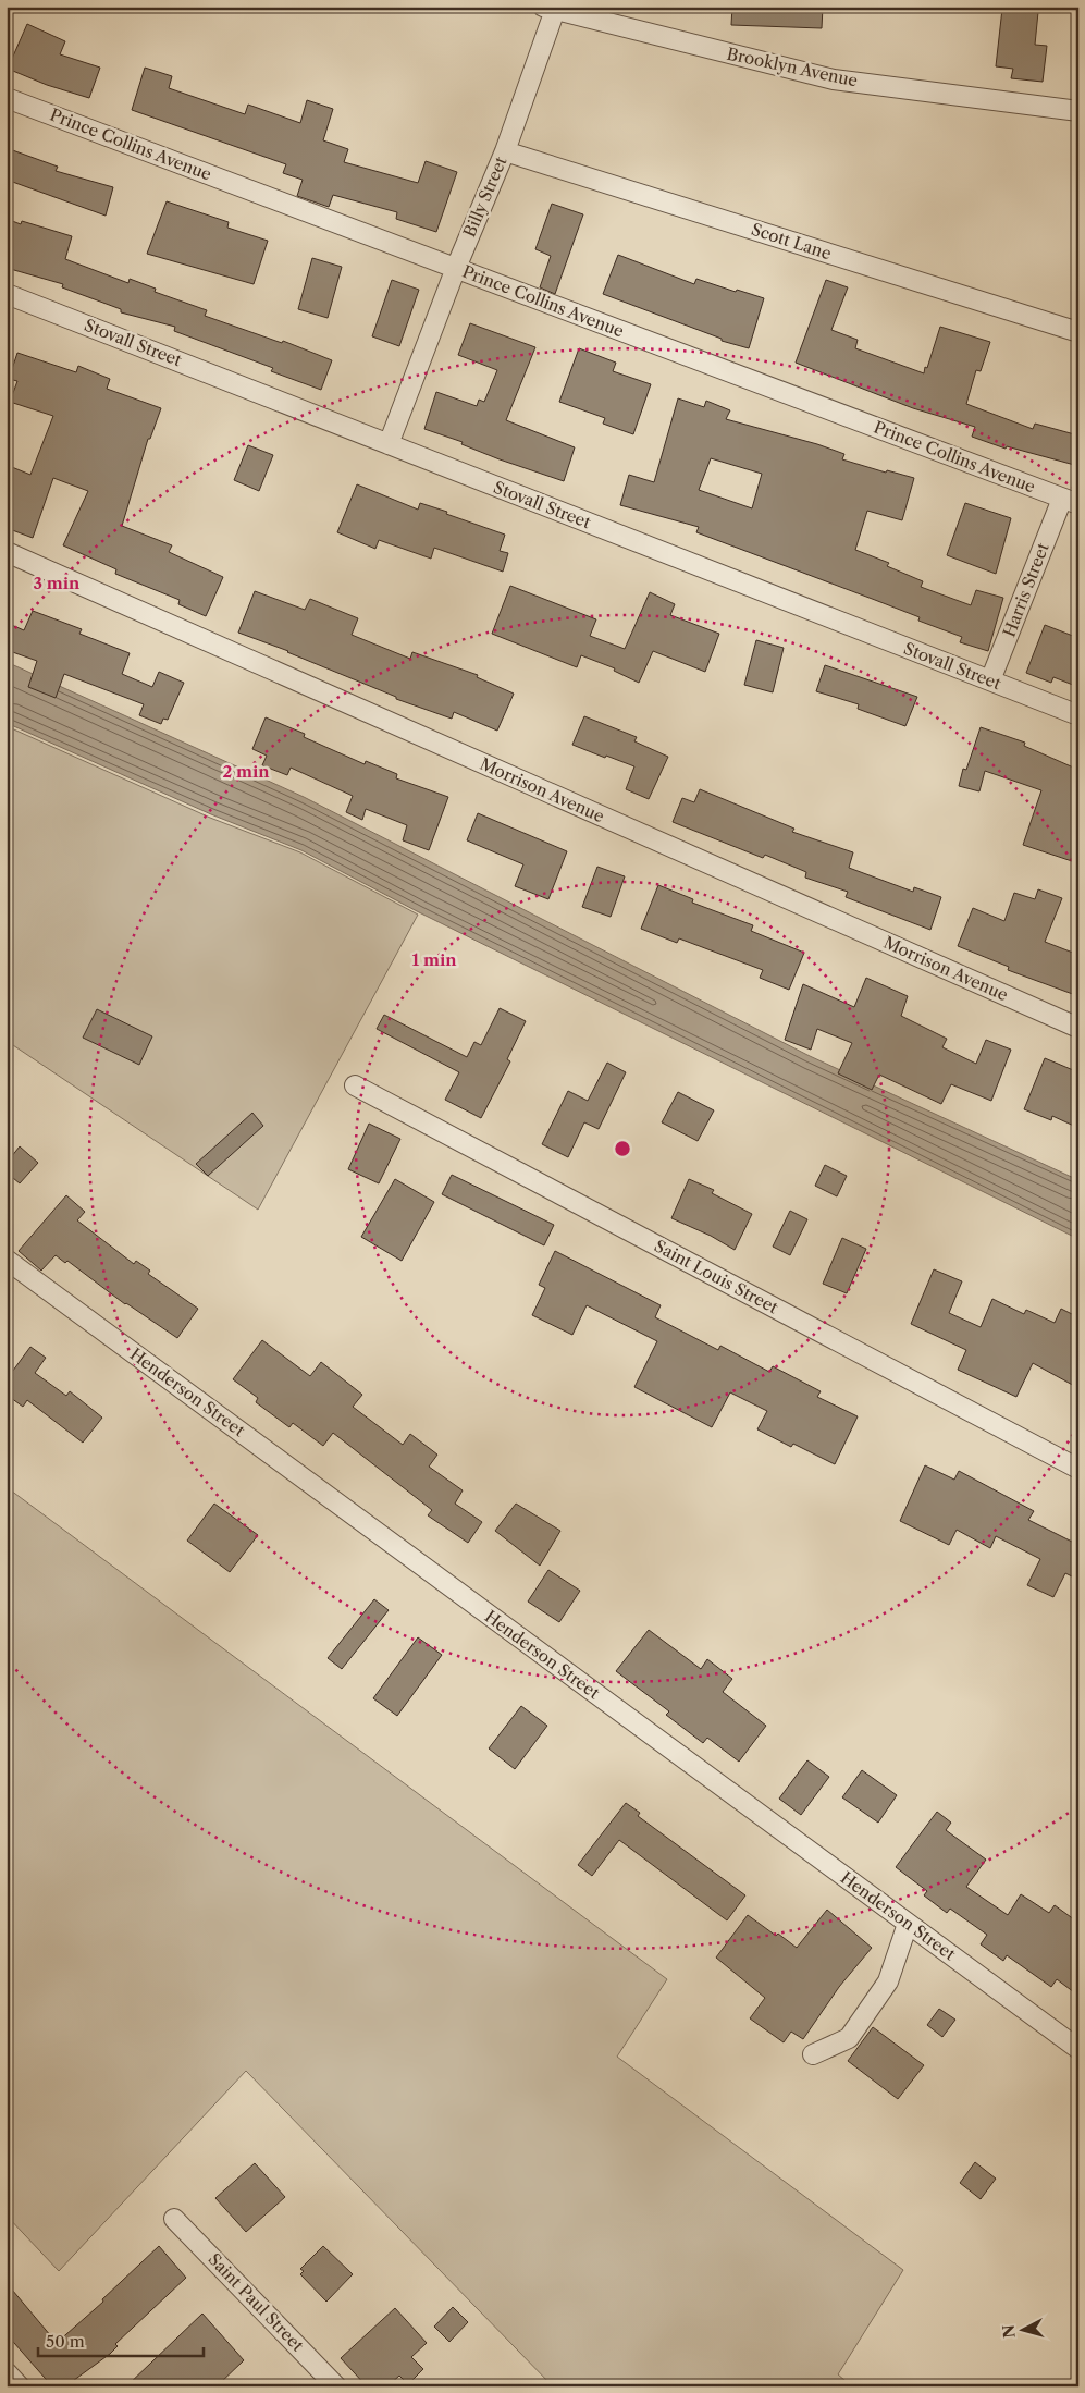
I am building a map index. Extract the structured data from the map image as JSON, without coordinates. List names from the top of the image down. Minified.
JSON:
{"streets":{"street":["Brooklyn Avenue","Prince Collins Avenue","Billy Street","Scott Lane","Stovall Street","Harris Street","Morrison Avenue","Saint Louis Street","Henderson Street","Saint Paul Street"]},"crossings":[["Brooklyn Avenue","Billy Street"],["Prince Collins Avenue","Billy Street"],["Prince Collins Avenue","Harris Street"],["Billy Street","Scott Lane"],["Billy Street","Stovall Street"],["Stovall Street","Harris Street"]],"scale_bar":"50 m","north":"left","rings":["3 min","2 min","1 min"]}
